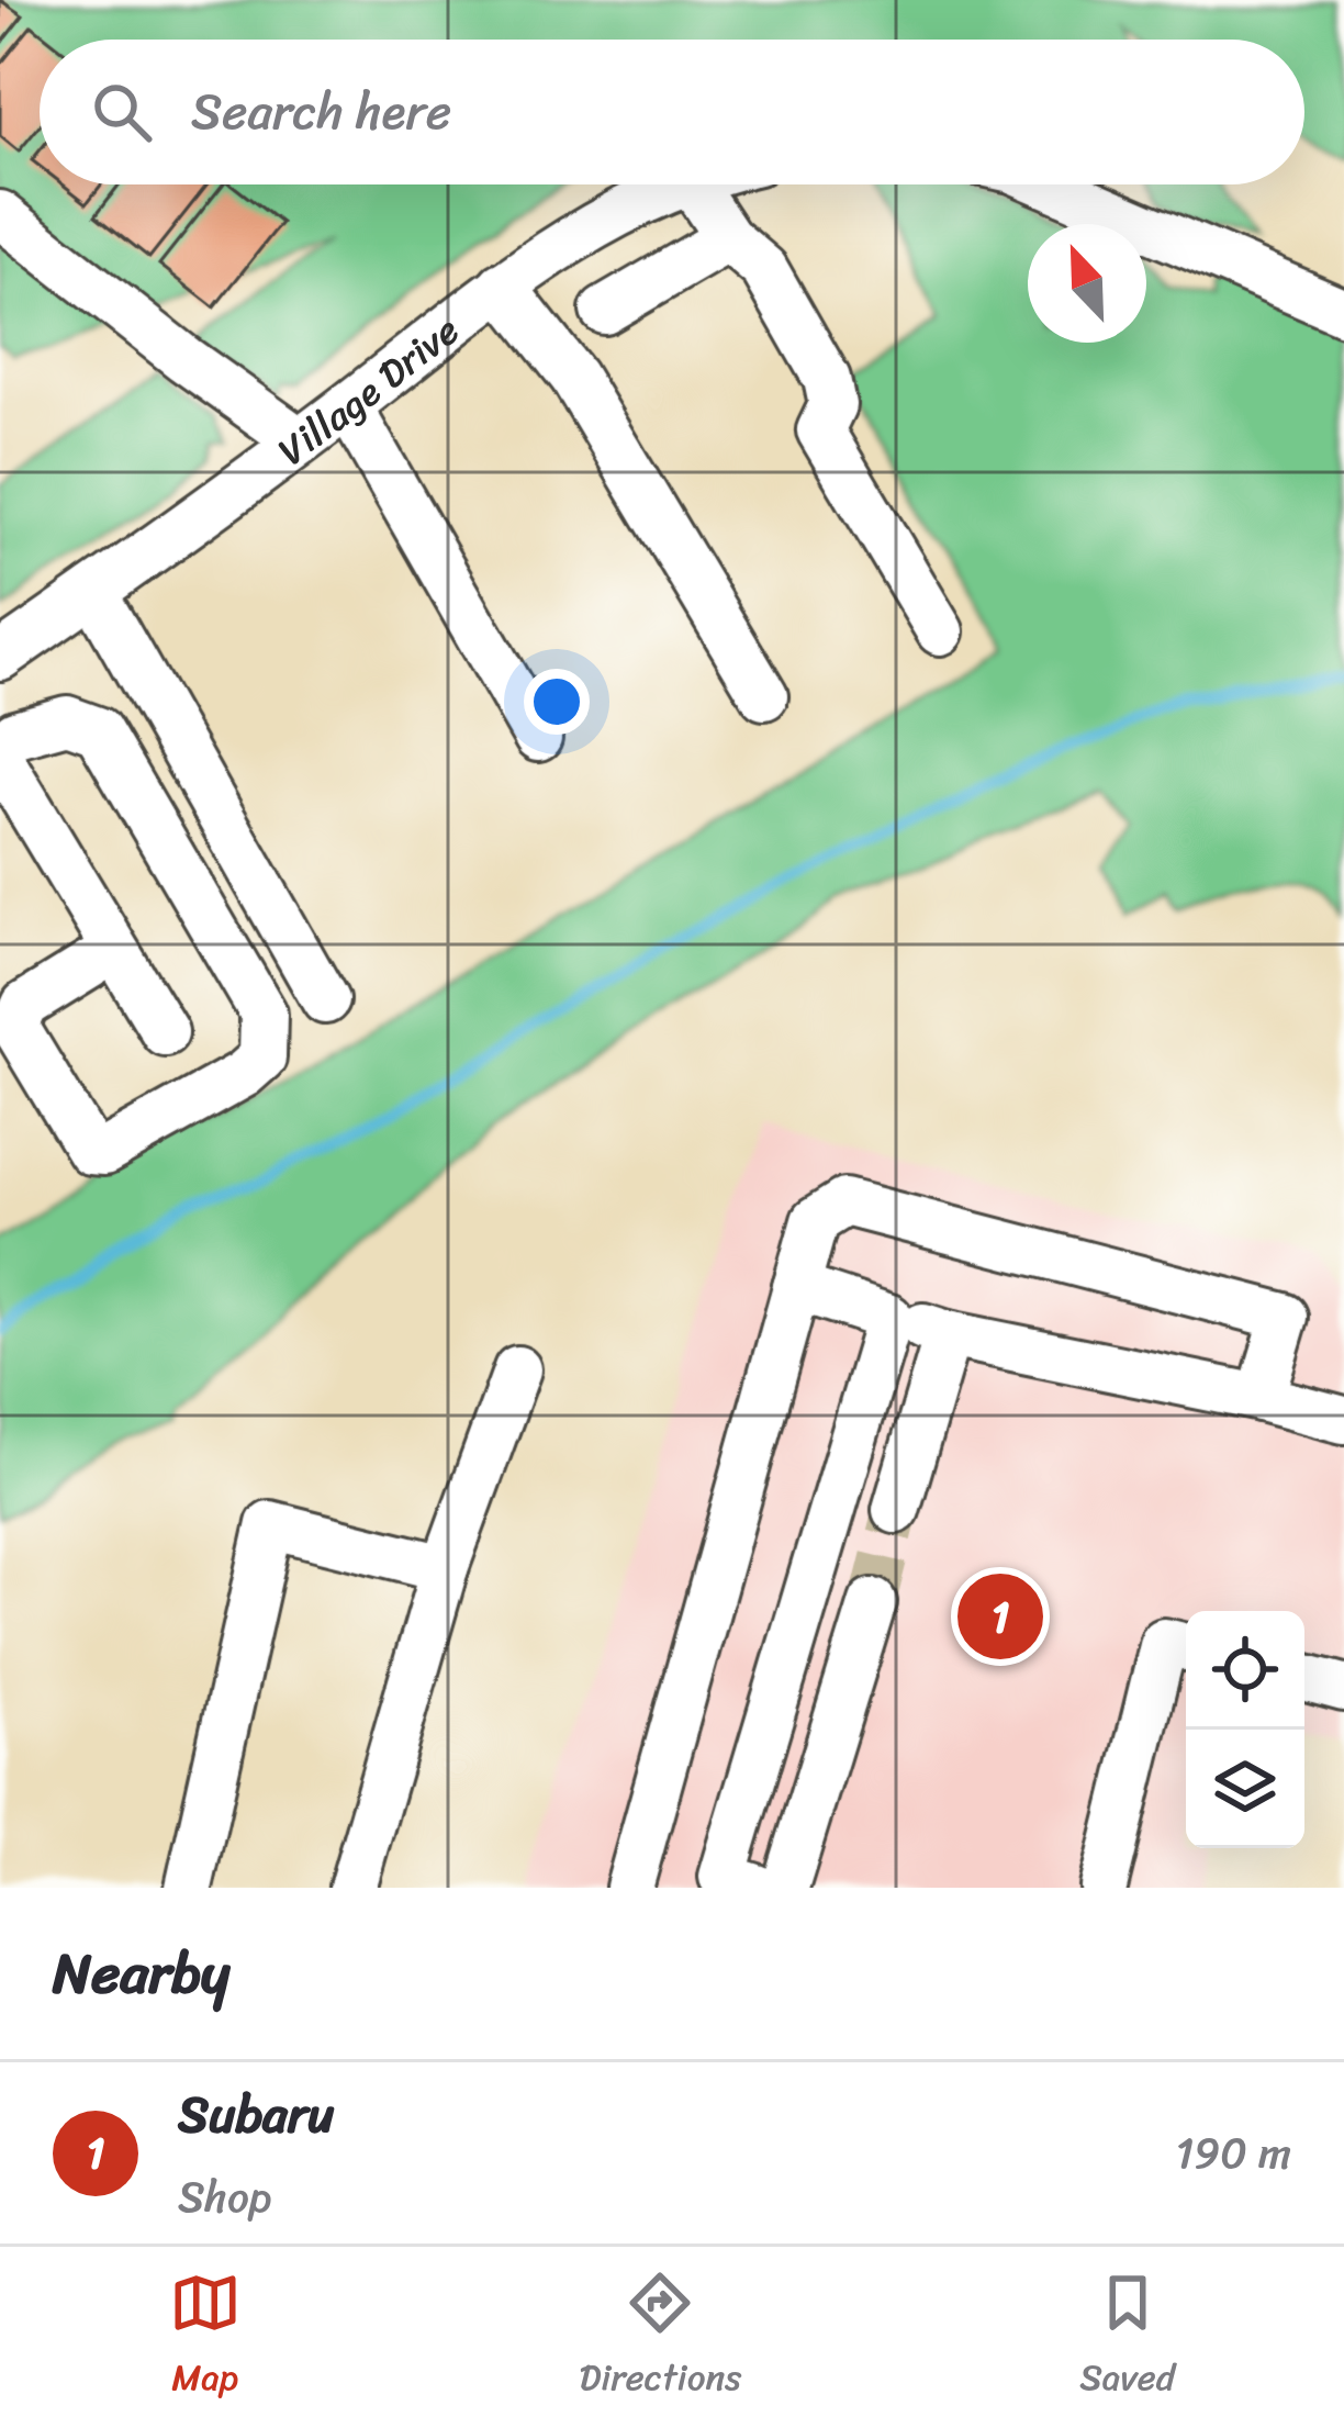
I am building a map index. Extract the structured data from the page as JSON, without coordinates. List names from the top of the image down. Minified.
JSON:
{"streets":{"street":["Village Drive"]},"north":"top left","page":{"search":"Search here","pins":"1","heading":"Nearby","list":[{"mark":"1","name":"Subaru","note":"Shop","value":"190 m"}],"nav":["Map","Directions","Saved"]}}
